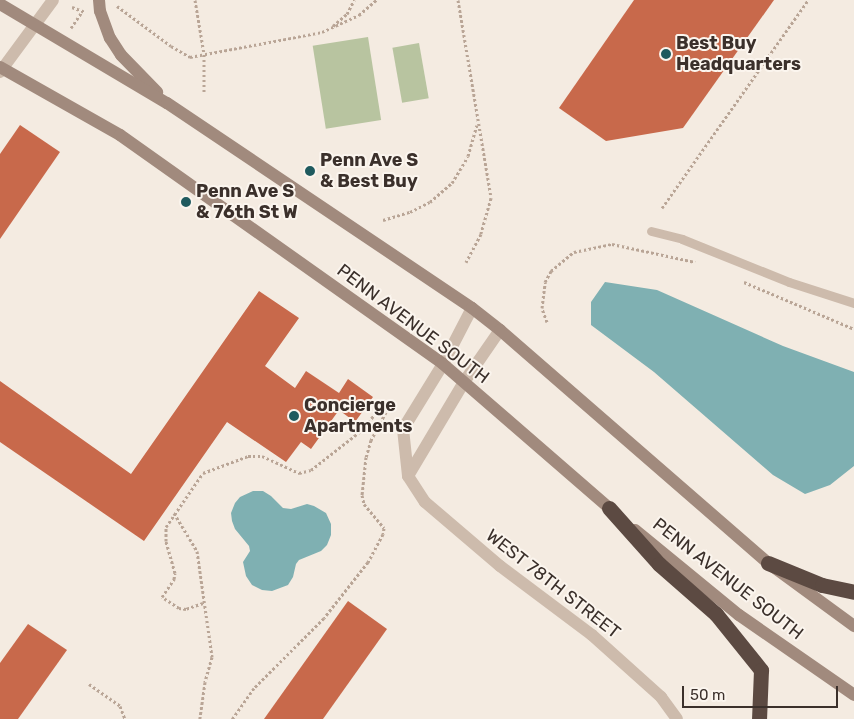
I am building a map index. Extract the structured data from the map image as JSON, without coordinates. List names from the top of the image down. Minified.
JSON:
{"streets":{"main road":["PENN AVENUE SOUTH"],"street":["WEST 78TH STREET"]},"crossings":[["PENN AVENUE SOUTH","WEST 78TH STREET"]],"places":["Best Buy Headquarters","Penn Ave S & Best Buy","Penn Ave S & 76th St W","Concierge Apartments"],"scale_bar":"50 m"}
